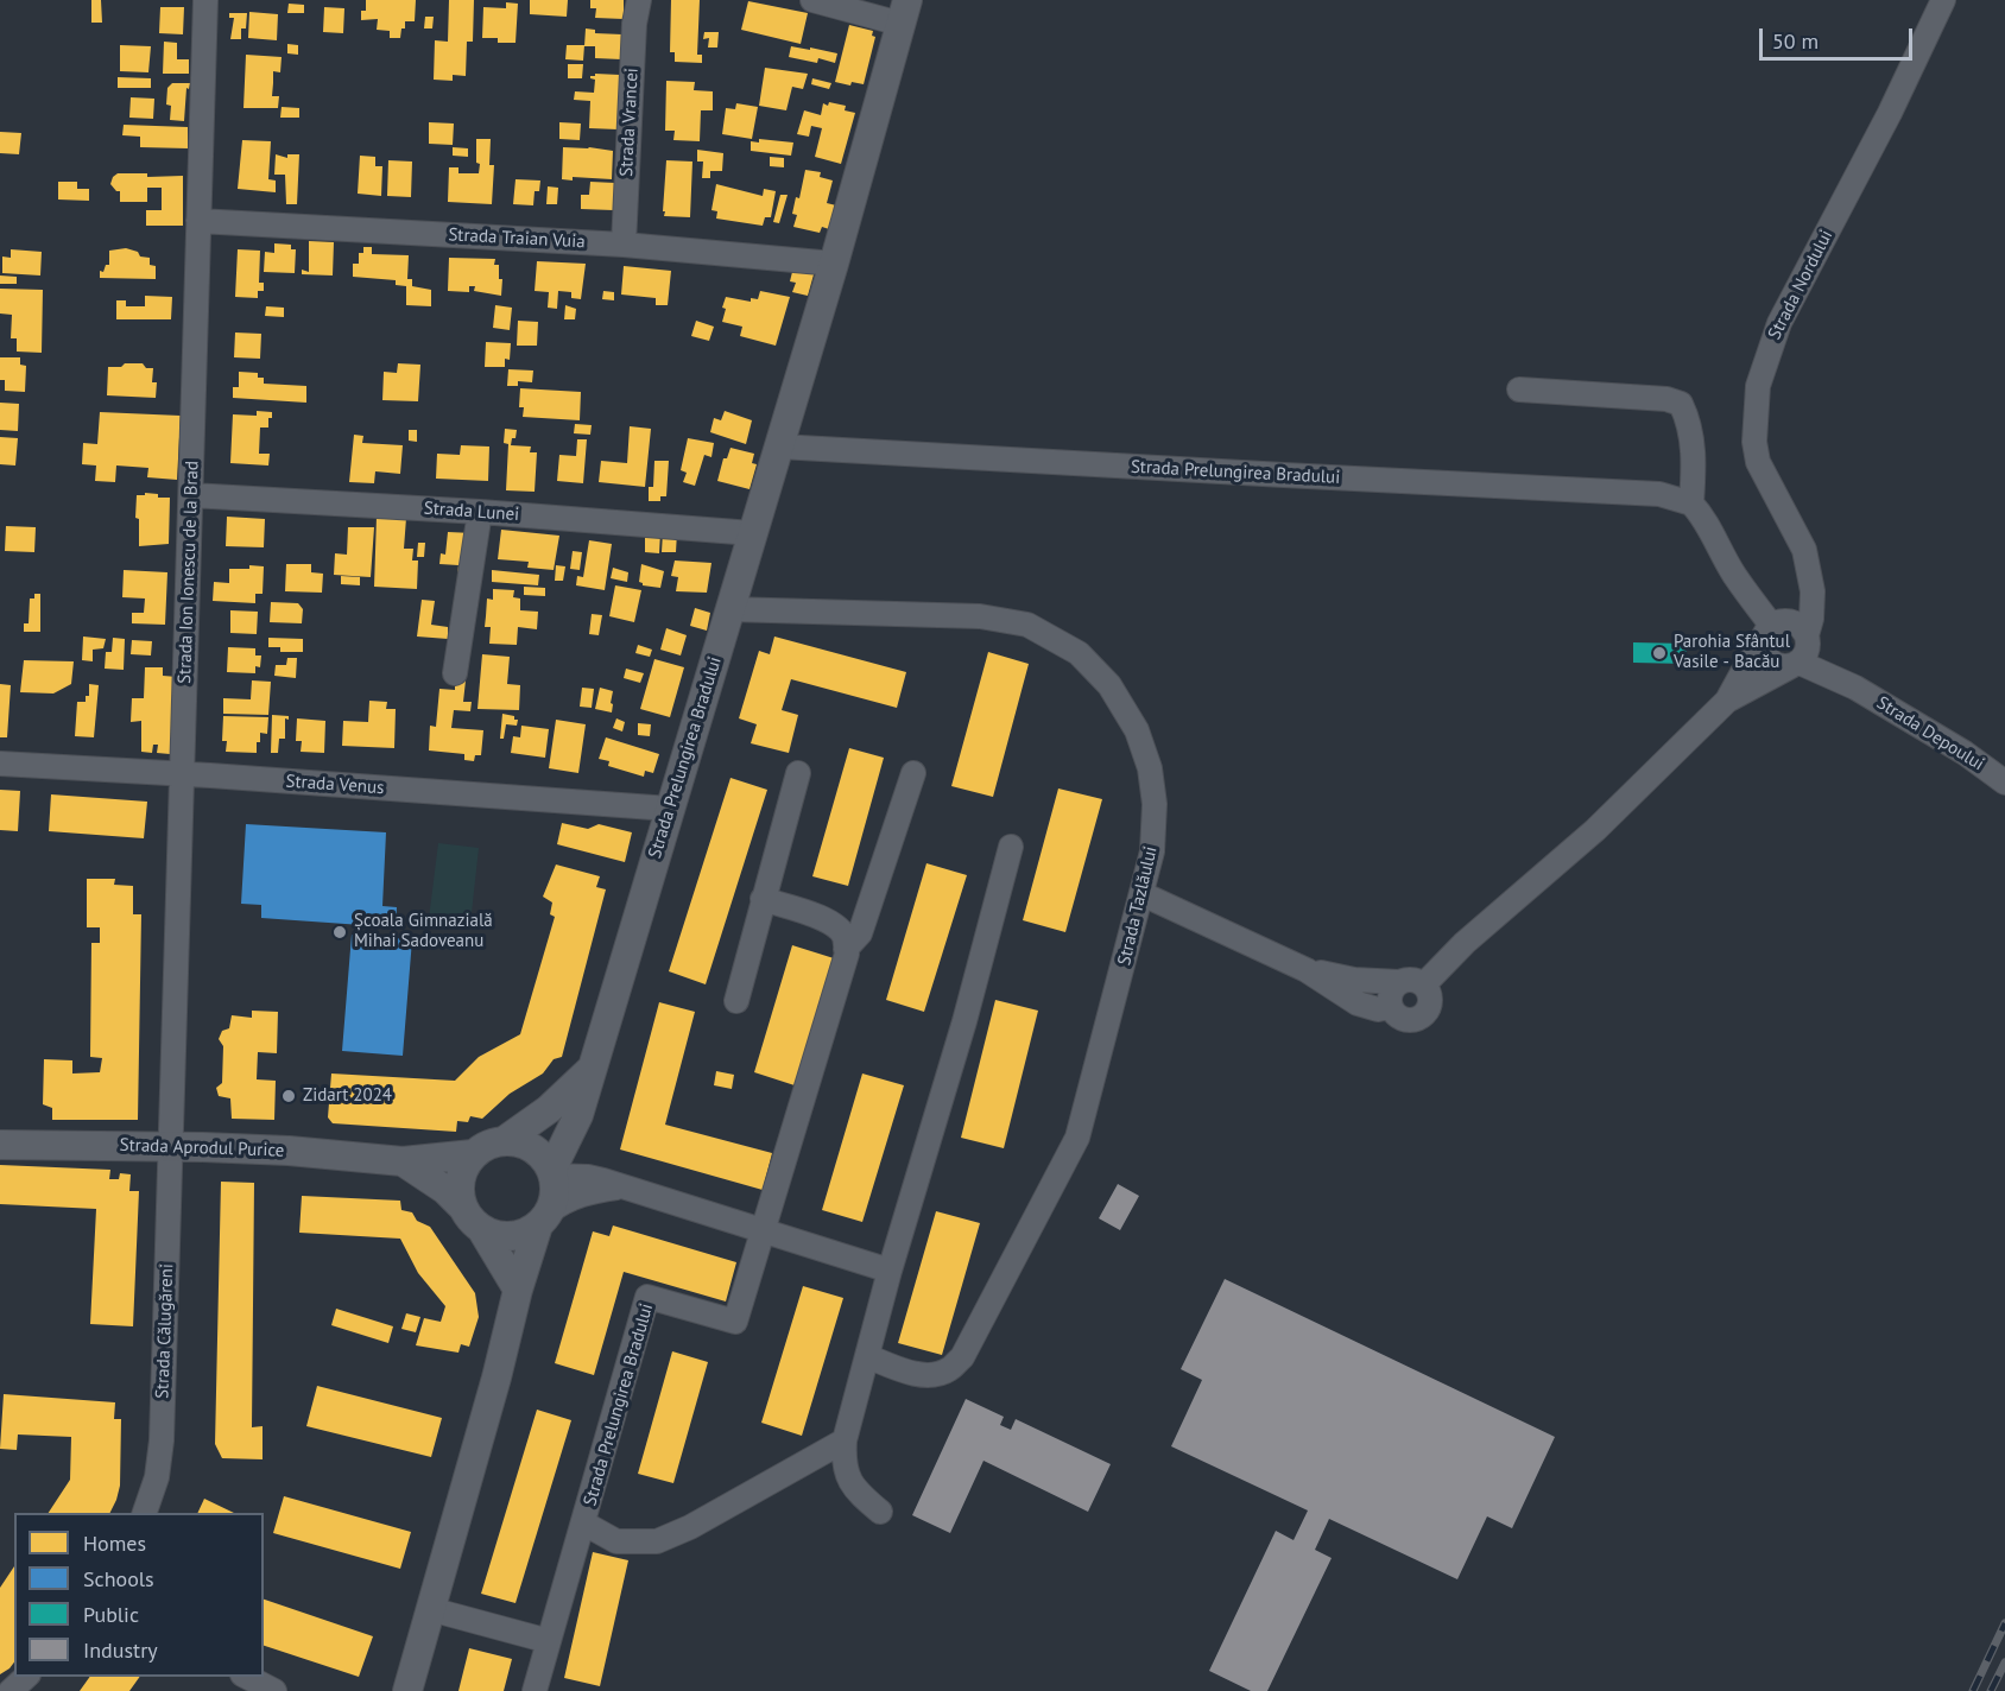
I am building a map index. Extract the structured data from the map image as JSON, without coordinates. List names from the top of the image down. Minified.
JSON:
{"streets":{"street":["Strada Vrancei","Strada Traian Vuia","Strada Nordului","Strada Prelungirea Bradului","Strada Lunei","Strada Ion Ionescu de la Brad","Strada Depoului","Strada Venus","Strada Tazlăului","Strada Aprodul Purice","Strada Călugăreni"]},"crossings":[["Strada Vrancei","Strada Traian Vuia"],["Strada Traian Vuia","Strada Prelungirea Bradului"],["Strada Traian Vuia","Strada Ion Ionescu de la Brad"],["Strada Nordului","Strada Depoului"],["Strada Prelungirea Bradului","Strada Lunei"],["Strada Prelungirea Bradului","Strada Venus"],["Strada Prelungirea Bradului","Strada Tazlăului"],["Strada Prelungirea Bradului","Strada Aprodul Purice"],["Strada Lunei","Strada Ion Ionescu de la Brad"],["Strada Ion Ionescu de la Brad","Strada Venus"],["Strada Ion Ionescu de la Brad","Strada Aprodul Purice"],["Strada Ion Ionescu de la Brad","Strada Călugăreni"],["Strada Aprodul Purice","Strada Călugăreni"]],"places":["Parohia Sfântul Vasile - Bacău","Școala Gimnazială Mihai Sadoveanu","Zidart 2024"],"legend":["Homes","Schools","Public","Industry"],"scale_bar":"50 m"}
